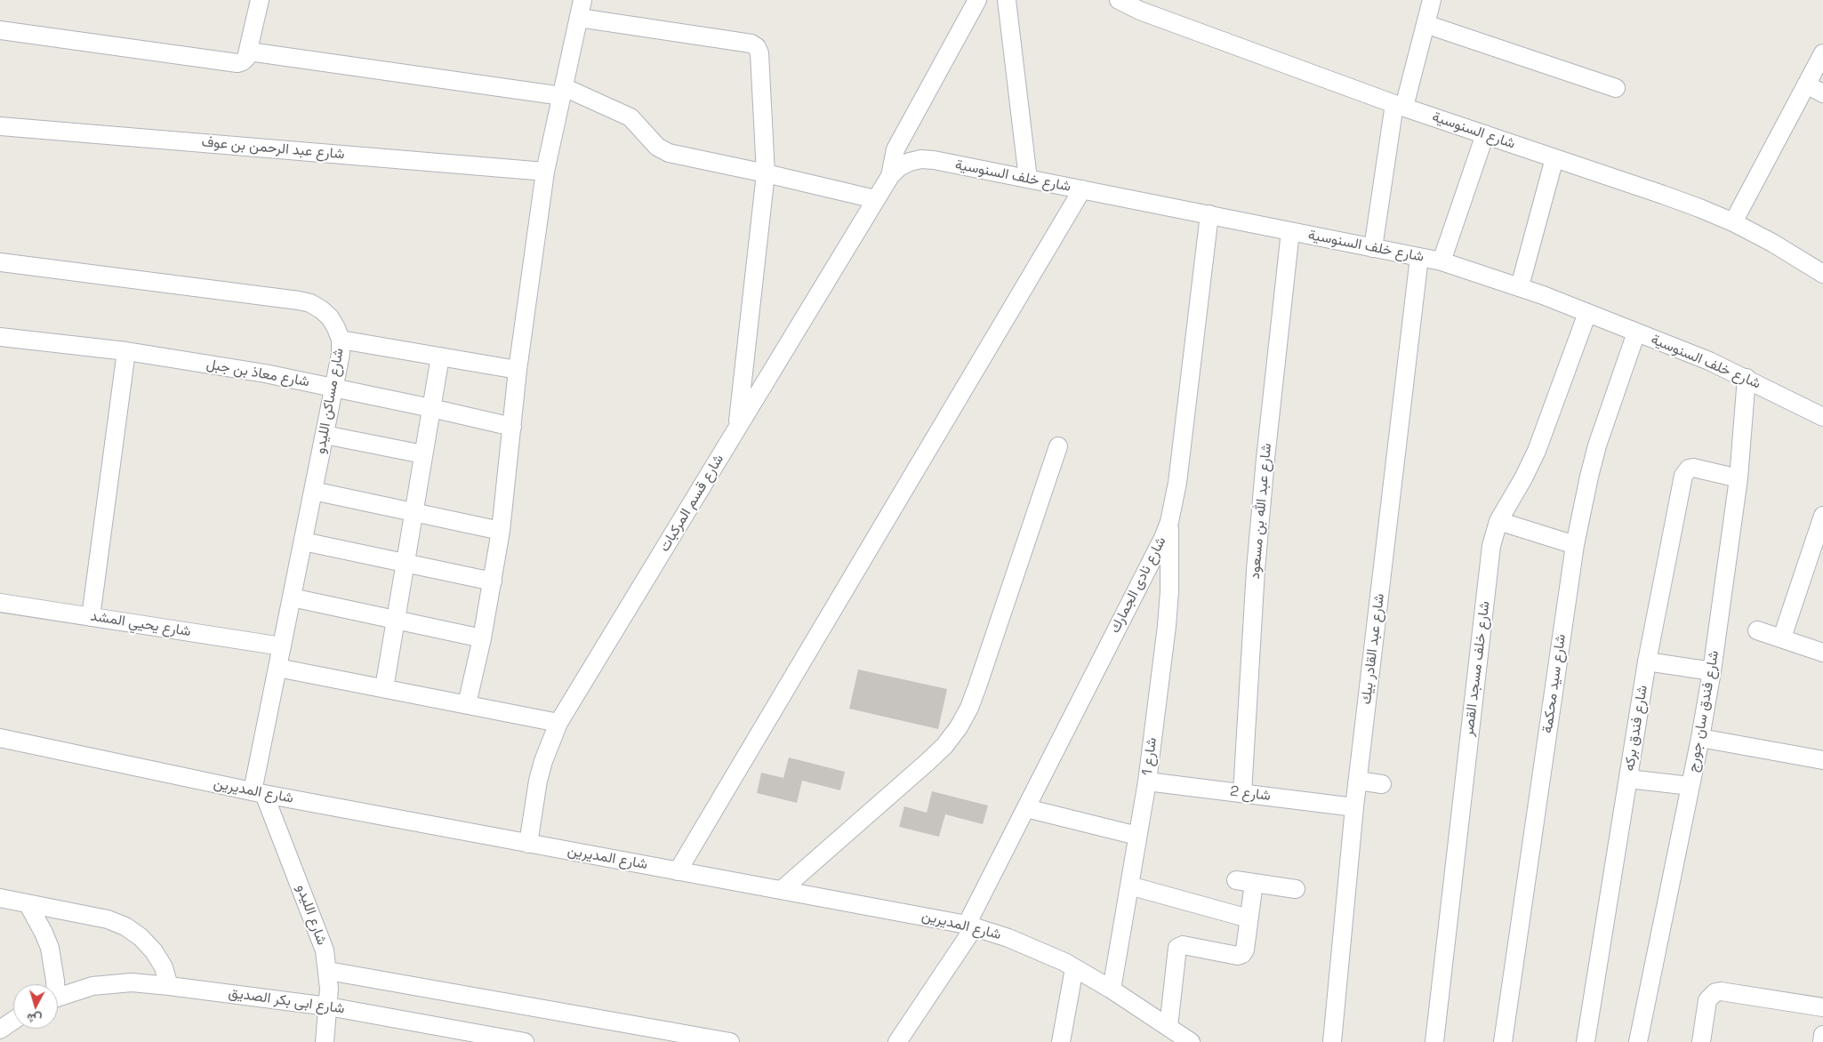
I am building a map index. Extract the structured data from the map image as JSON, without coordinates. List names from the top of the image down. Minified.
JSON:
{"streets":{"street":["شارع السنوسية","شارع عبد الرحمن بن عوف","شارع خلف السنوسية","شارع معاذ بن جبل","شارع مساكن الليدو","شارع قسم المركبات","شارع عبد الله بن مسعود","شارع نادى الجمارك","شارع يحيي المشد","شارع عبد القادر بيك","شارع خلف مسجد القصر","شارع سيد محكمة","شارع فندق سان جورج","شارع فندق بركه","شارع 1","شارع المديرين","شارع 2","شارع الليدو","شارع ابى بكر الصديق"]},"crossings":[["شارع خلف السنوسية","شارع قسم المركبات"],["شارع خلف السنوسية","شارع عبد الله بن مسعود"],["شارع خلف السنوسية","شارع نادى الجمارك"],["شارع خلف السنوسية","شارع عبد القادر بيك"],["شارع خلف السنوسية","شارع خلف مسجد القصر"],["شارع خلف السنوسية","شارع سيد محكمة"],["شارع خلف السنوسية","شارع فندق سان جورج"],["شارع معاذ بن جبل","شارع مساكن الليدو"],["شارع مساكن الليدو","شارع يحيي المشد"],["شارع مساكن الليدو","شارع المديرين"],["شارع مساكن الليدو","شارع الليدو"],["شارع قسم المركبات","شارع المديرين"],["شارع عبد الله بن مسعود","شارع 2"],["شارع نادى الجمارك","شارع 1"],["شارع نادى الجمارك","شارع المديرين"],["شارع عبد القادر بيك","شارع 2"],["شارع فندق سان جورج","شارع فندق بركه"],["شارع 1","شارع المديرين"],["شارع 1","شارع 2"],["شارع المديرين","شارع الليدو"],["شارع الليدو","شارع ابى بكر الصديق"]],"north":"bottom"}
